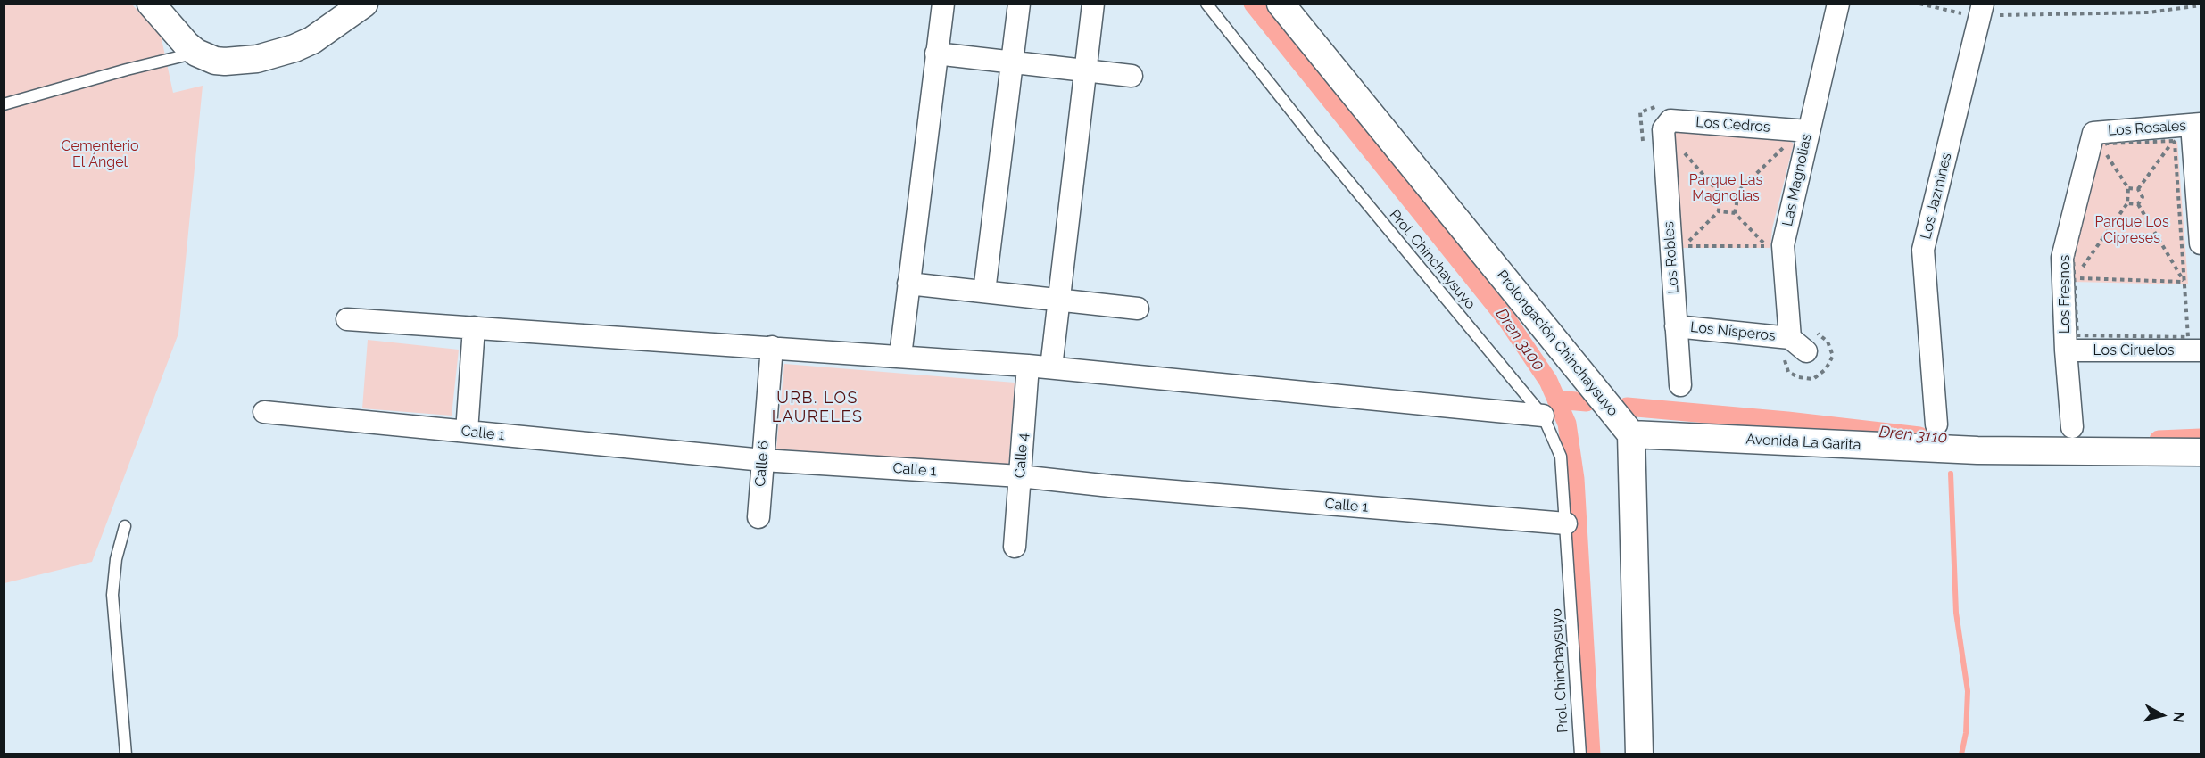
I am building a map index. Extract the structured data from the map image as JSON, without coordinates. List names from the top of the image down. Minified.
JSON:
{"streets":{"street":["Los Cedros","Los Rosales","Las Magnolias","Los Jazmines","Los Robles","Los Fresnos","Los Nísperos","Prolongación Chinchaysuyo","Los Ciruelos","Calle 1","Avenida La Garita","Calle 4","Calle 6"],"lane":["Prol. Chinchaysuyo"]},"crossings":[["Los Cedros","Las Magnolias"],["Los Cedros","Los Robles"],["Los Rosales","Los Fresnos"],["Las Magnolias","Los Nísperos"],["Los Robles","Los Nísperos"],["Prol. Chinchaysuyo","Calle 1"],["Los Fresnos","Los Ciruelos"],["Prolongación Chinchaysuyo","Avenida La Garita"],["Calle 1","Calle 4"],["Calle 1","Calle 6"]],"districts":["URB. LOS LAURELES"],"water":["Dren 3100","Dren 3110"],"parks":["Cementerio El Ángel","Parque Las Magnolias","Parque Los Cipreses"],"north":"right"}
